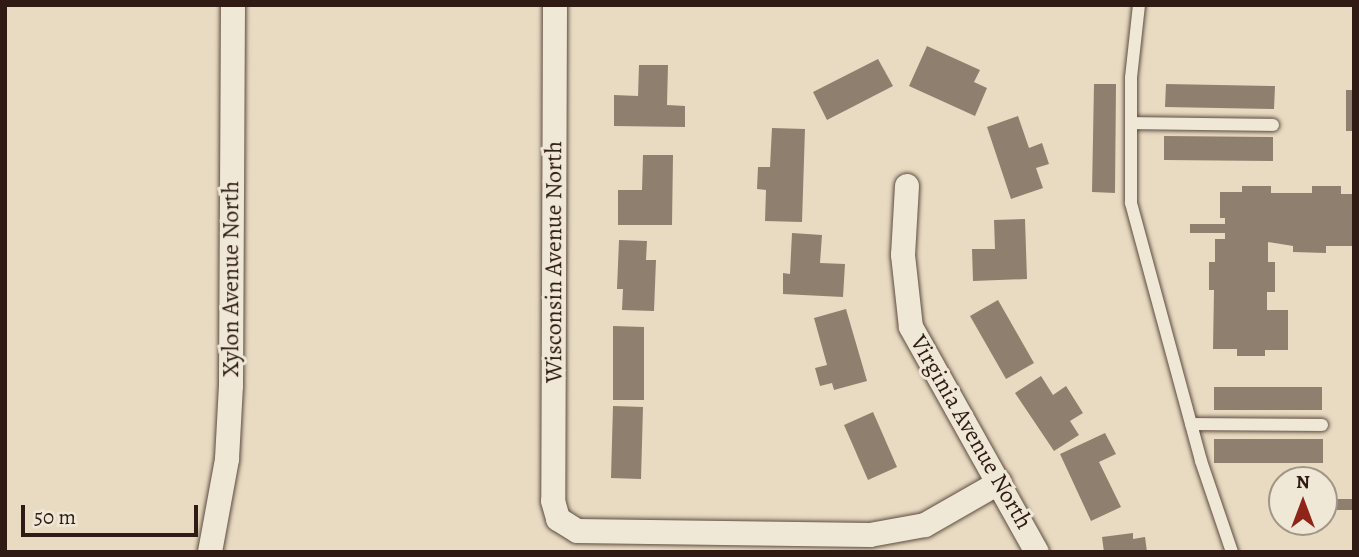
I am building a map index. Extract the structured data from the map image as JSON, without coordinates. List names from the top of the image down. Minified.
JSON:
{"streets":{"street":["Wisconsin Avenue North","Xylon Avenue North","Virginia Avenue North"]},"crossings":[["Wisconsin Avenue North","Virginia Avenue North"]],"scale_bar":"50 m","north":"top"}
